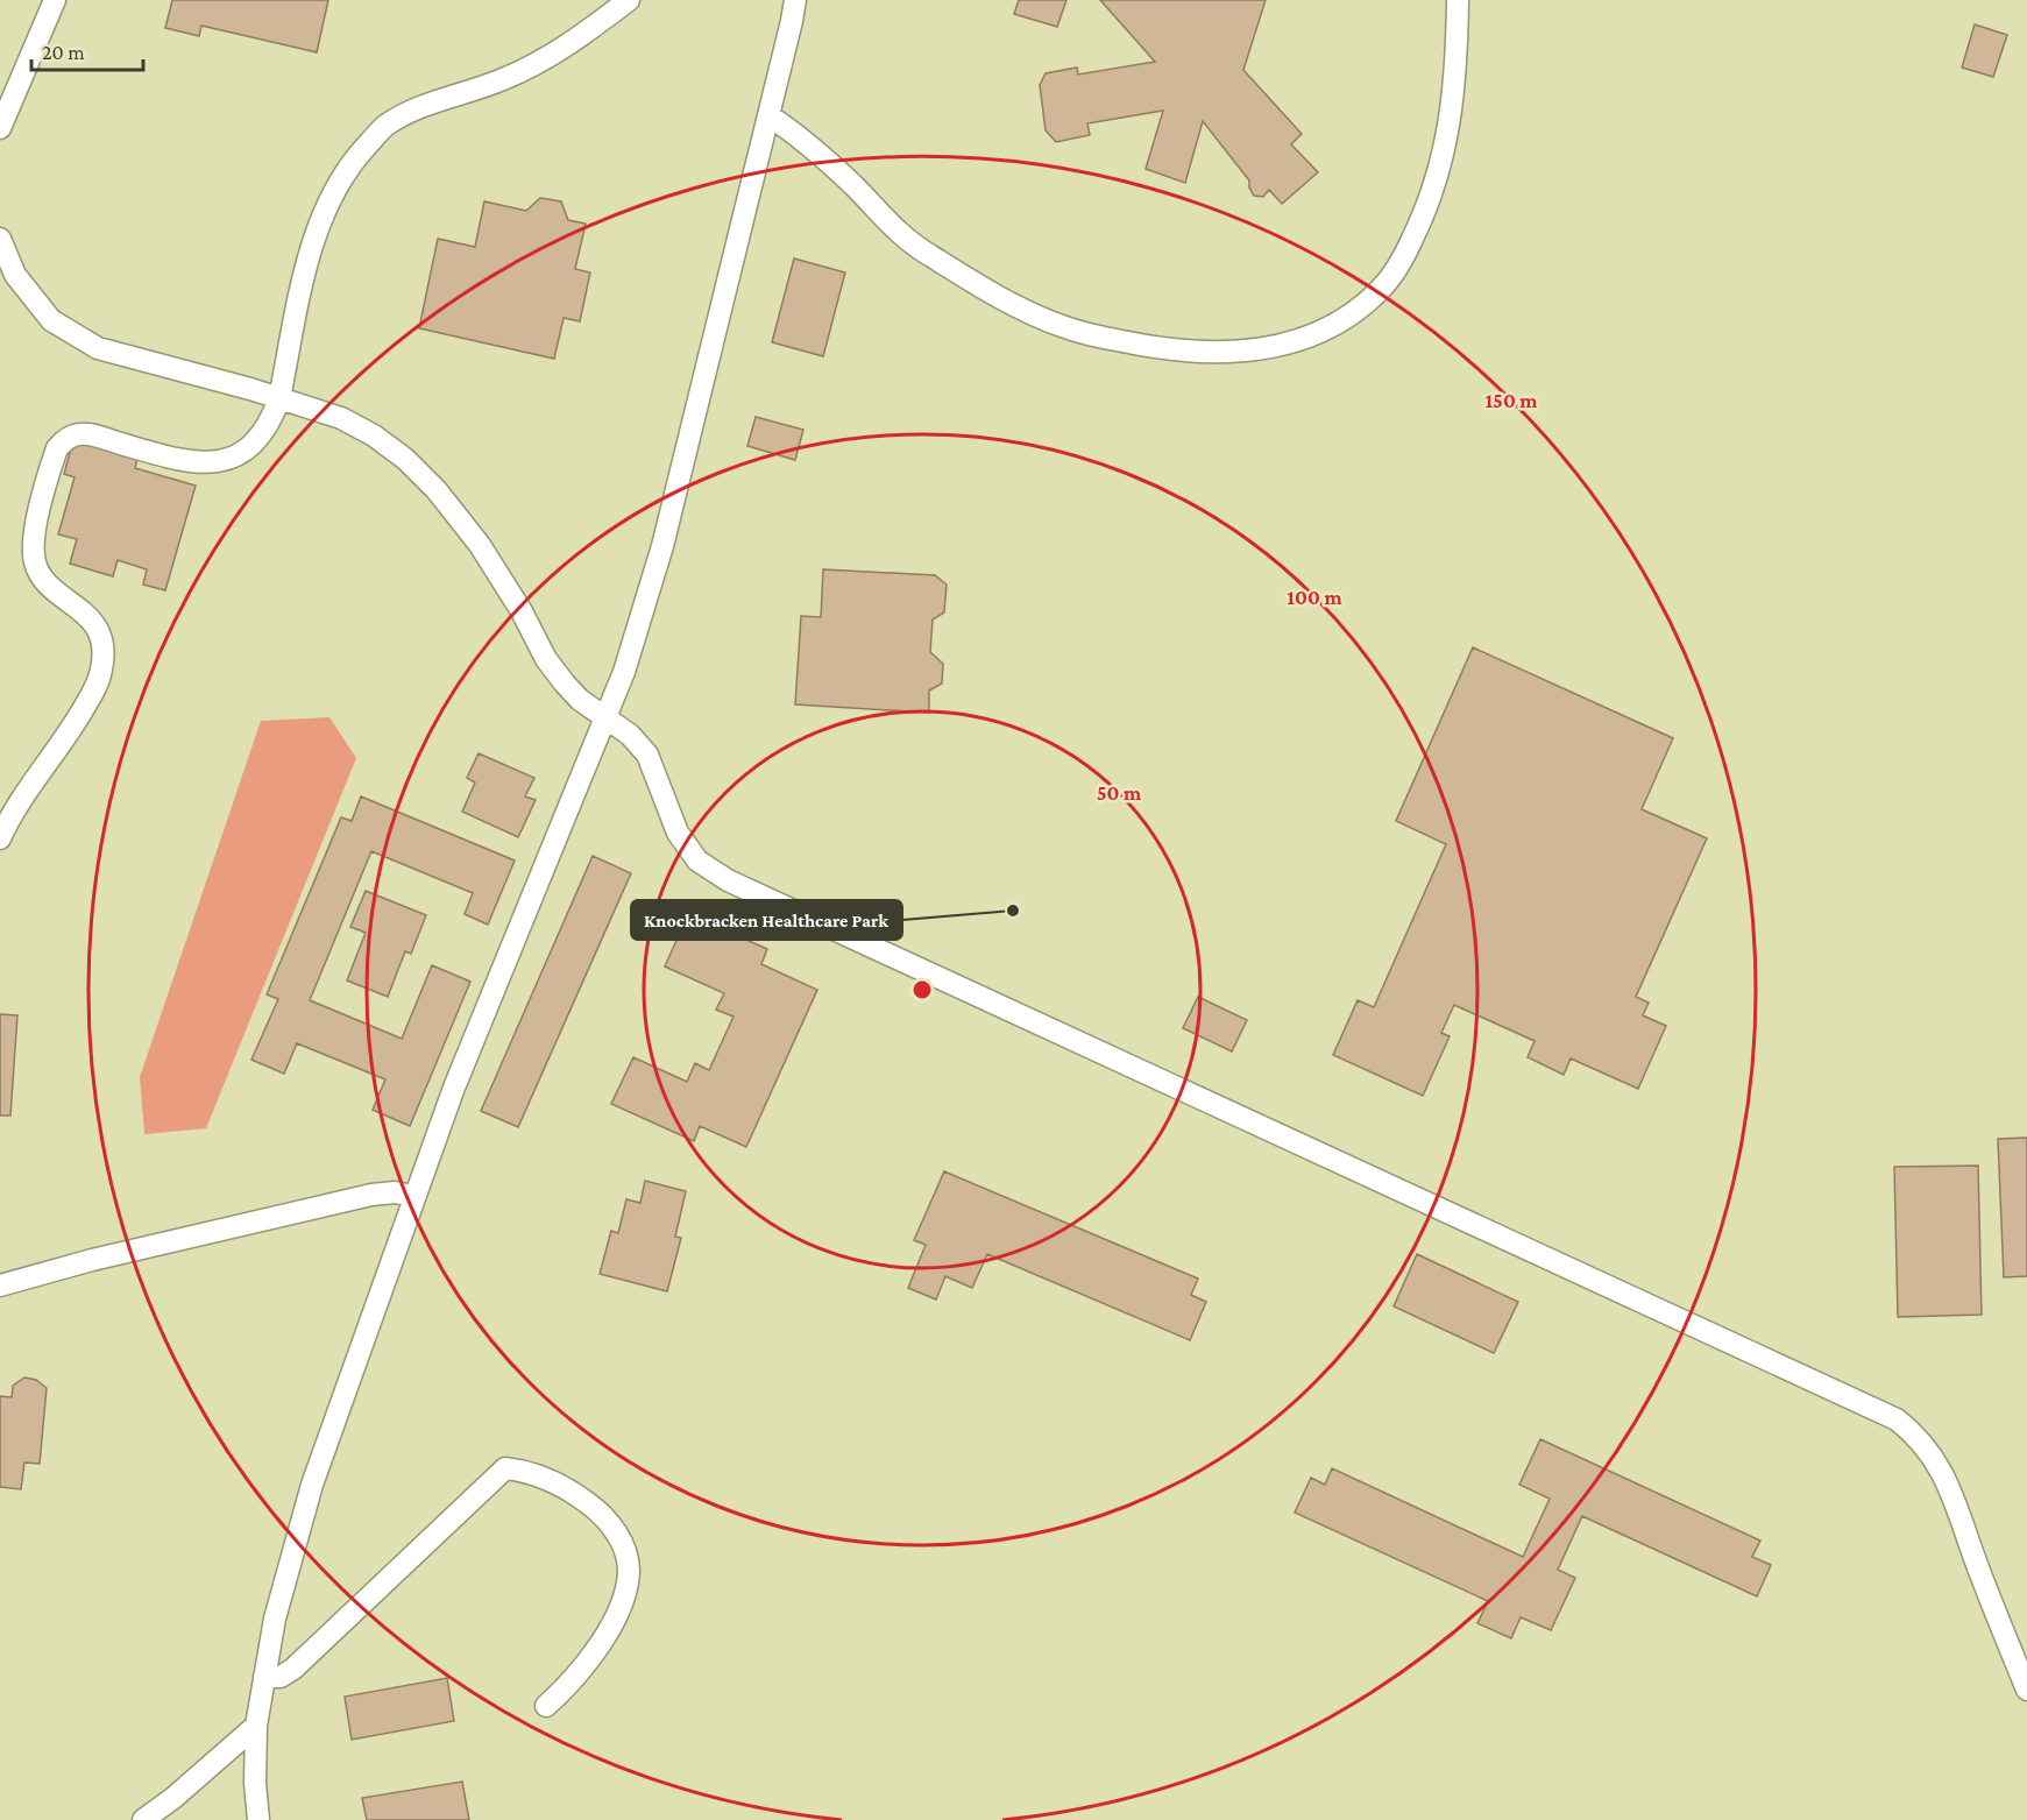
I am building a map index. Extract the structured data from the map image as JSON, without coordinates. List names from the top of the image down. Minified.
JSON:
{"places":["Knockbracken Healthcare Park"],"scale_bar":"20 m","rings":["150 m","100 m","50 m"]}
